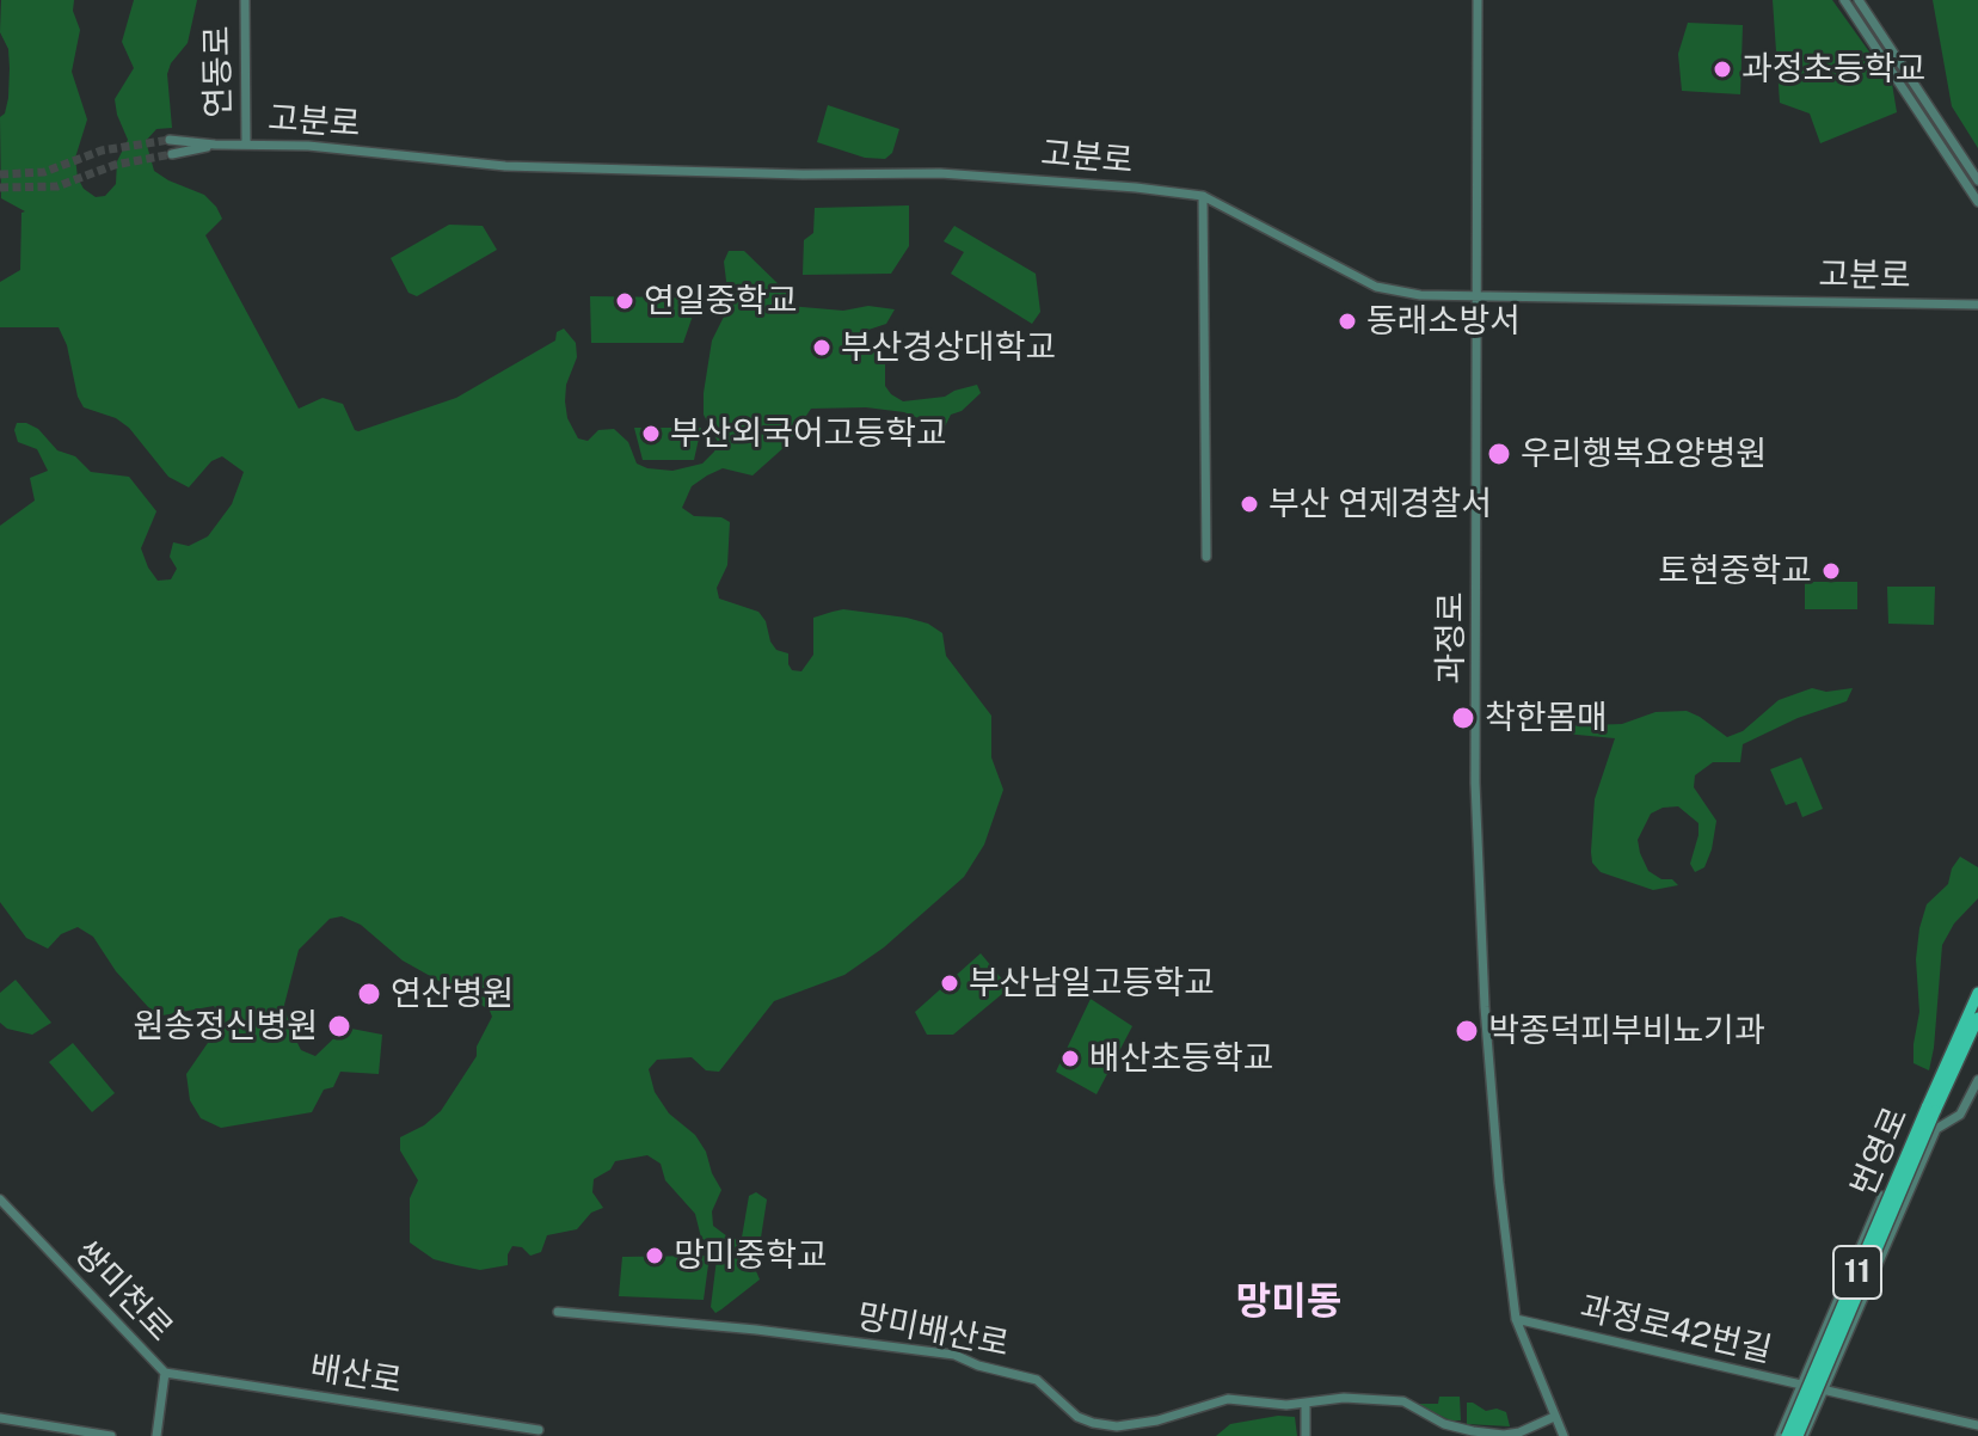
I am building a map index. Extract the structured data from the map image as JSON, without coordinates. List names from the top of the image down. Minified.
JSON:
{"streets":{"highway":["번영로","11"],"main road":["연동로","고분로","과정로","쌍미천로","과정로42번길","망미배산로","배산로"]},"crossings":[["연동로","고분로"],["고분로","과정로"],["과정로","과정로42번길"],["과정로","망미배산로"],["쌍미천로","배산로"]],"districts":["망미동"],"places":["과정초등학교","연일중학교","동래소방서","부산경상대학교","부산외국어고등학교","우리행복요양병원","부산 연제경찰서","토현중학교","착한몸매","부산남일고등학교","연산병원","원송정신병원","박종덕피부비뇨기과","배산초등학교","망미중학교"]}
